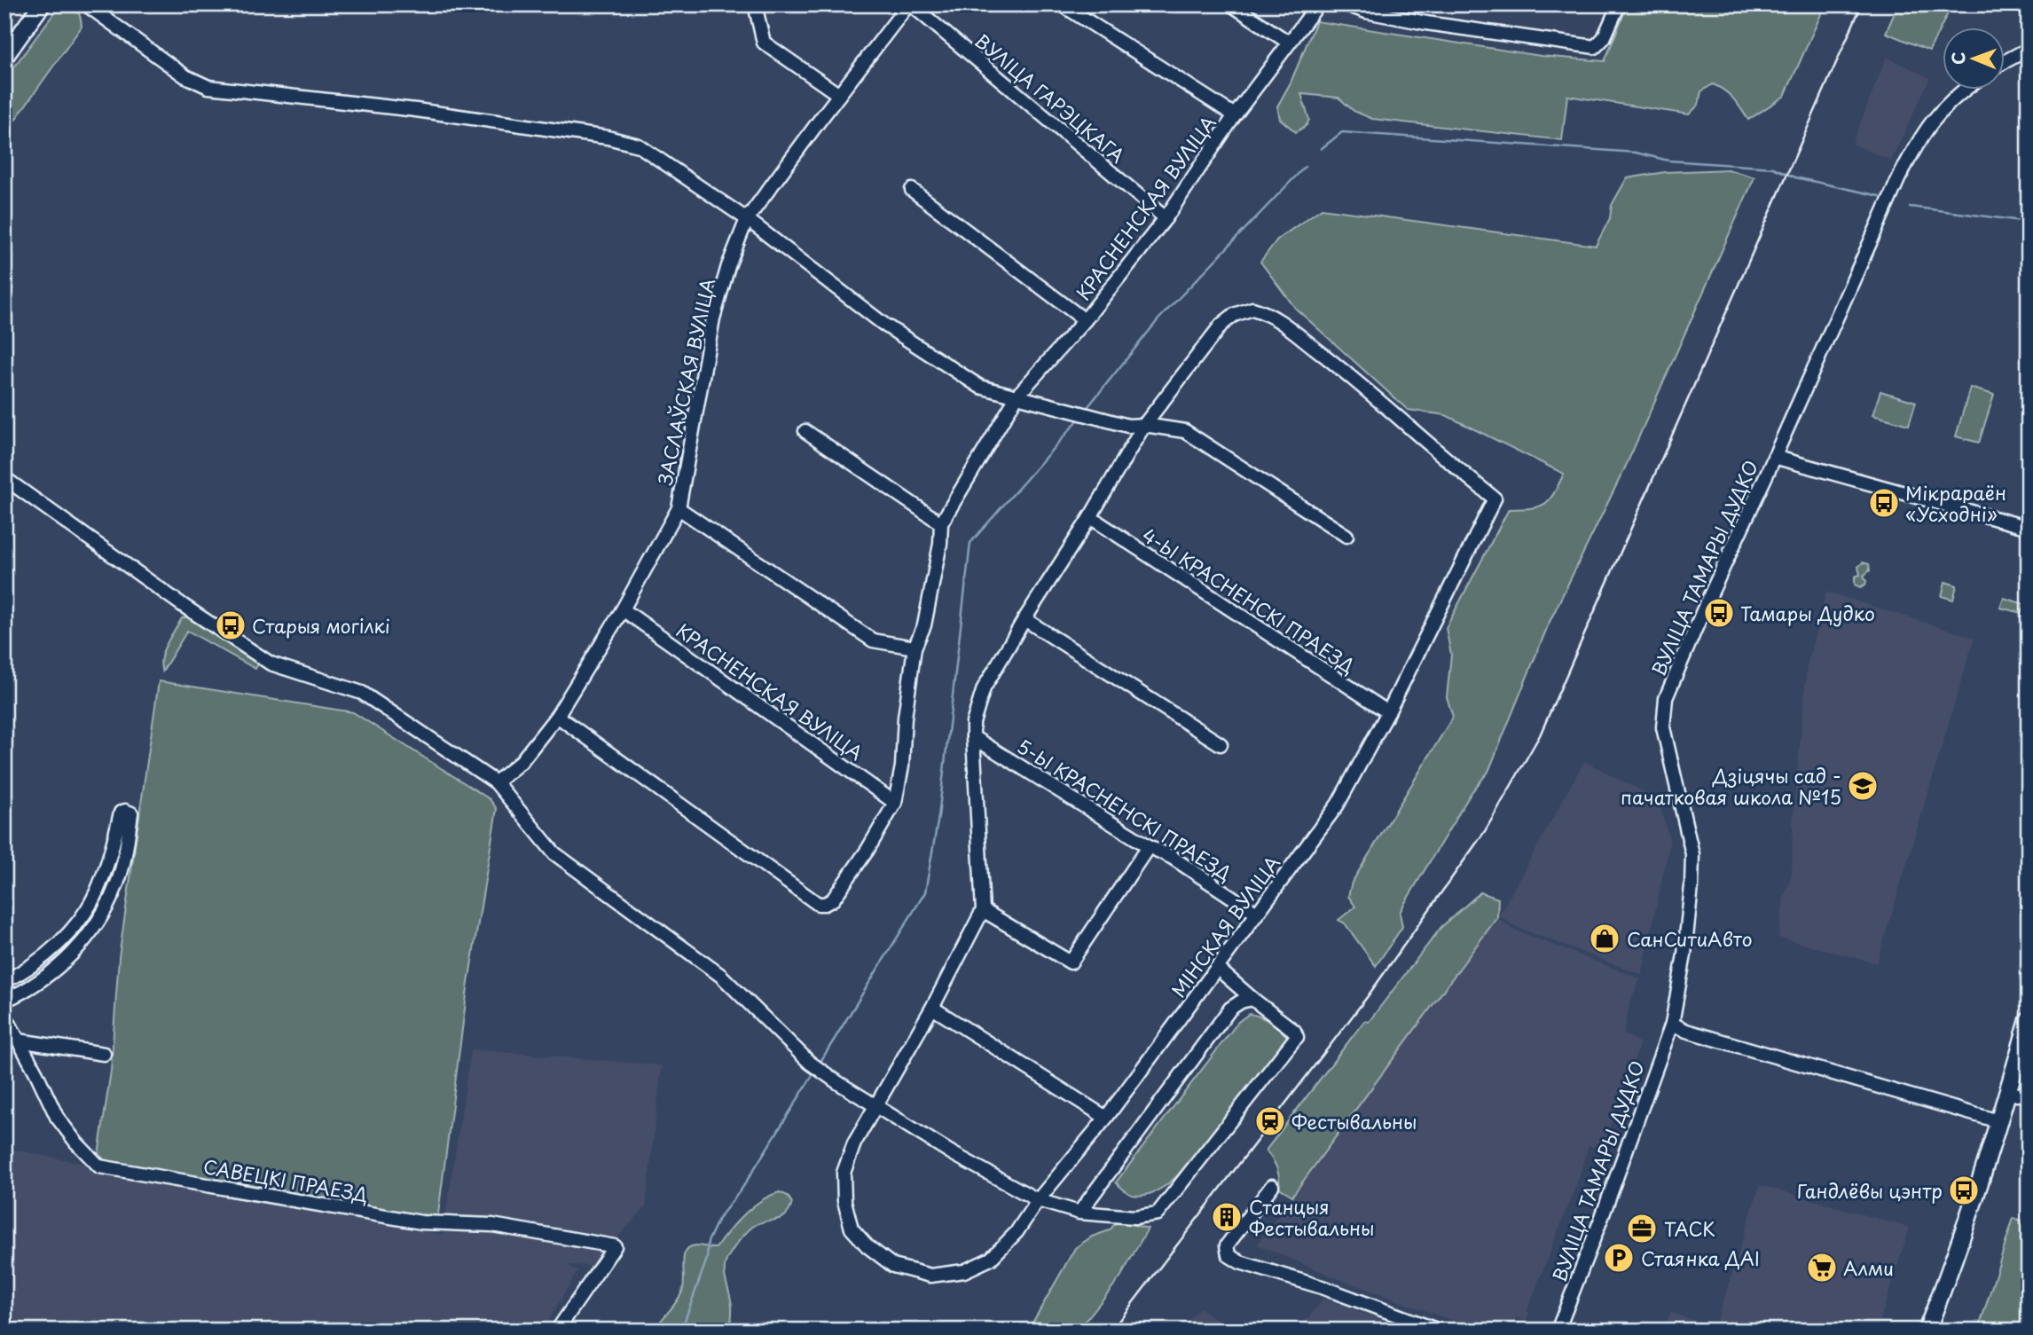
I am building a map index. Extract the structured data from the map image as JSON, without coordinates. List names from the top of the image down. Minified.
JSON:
{"streets":{"street":["ВУЛІЦА ГАРЭЦКАГА","КРАСНЕНСКАЯ ВУЛІЦА","ЗАСЛАЎСКАЯ ВУЛІЦА","ВУЛІЦА ТАМАРЫ ДУДКО","4-Ы КРАСНЕНСКІ ПРАЕЗД","5-Ы КРАСНЕНСКІ ПРАЕЗД","МІНСКАЯ ВУЛІЦА","САВЕЦКІ ПРАЕЗД"]},"crossings":[["ВУЛІЦА ГАРЭЦКАГА","КРАСНЕНСКАЯ ВУЛІЦА"],["ВУЛІЦА ГАРЭЦКАГА","ЗАСЛАЎСКАЯ ВУЛІЦА"],["КРАСНЕНСКАЯ ВУЛІЦА","ЗАСЛАЎСКАЯ ВУЛІЦА"],["4-Ы КРАСНЕНСКІ ПРАЕЗД","МІНСКАЯ ВУЛІЦА"],["5-Ы КРАСНЕНСКІ ПРАЕЗД","МІНСКАЯ ВУЛІЦА"]],"places":{"bus stop":["Мікрараён «Усходні»","Тамары Дудко","Старыя могілкі","Гандлёвы цэнтр"],"school or university":["Дзіцячы сад - пачатковая школа №15"],"shop":["СанСитиАвто"],"station":["Фестывальны"],"building":["Станцыя Фестывальны"],"office":["ТАСК"],"parking":["Стаянка ДАІ"],"supermarket":["Алми"]},"north":"left"}
